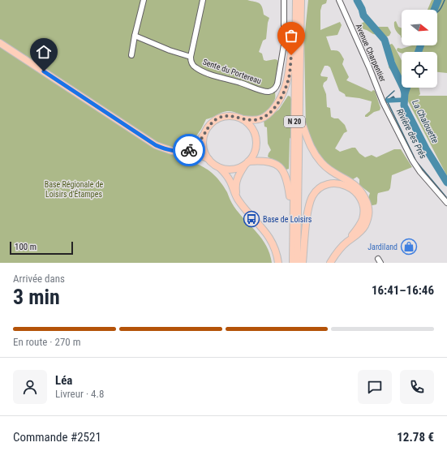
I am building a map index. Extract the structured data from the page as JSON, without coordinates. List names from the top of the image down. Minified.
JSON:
{"streets":{"main road":["N 20"],"street":["Avenue Charpentier","Sente du Portereau"]},"water":["La Chalouette","Rivière des Prés"],"parks":["Base Régionale de Loisirs d'Étampes"],"places":{"bus stop":["Base de Loisirs"],"shop":["Jardiland"]},"scale_bar":"100 m","north":"right","page":{"scale":"100 m","heading":["3 min","Arrivée dans","16:41–16:46"],"panel":["Léa","Livreur · 4.8","Commande #2521","12.78 €"],"bar":"En route · 270 m"}}
